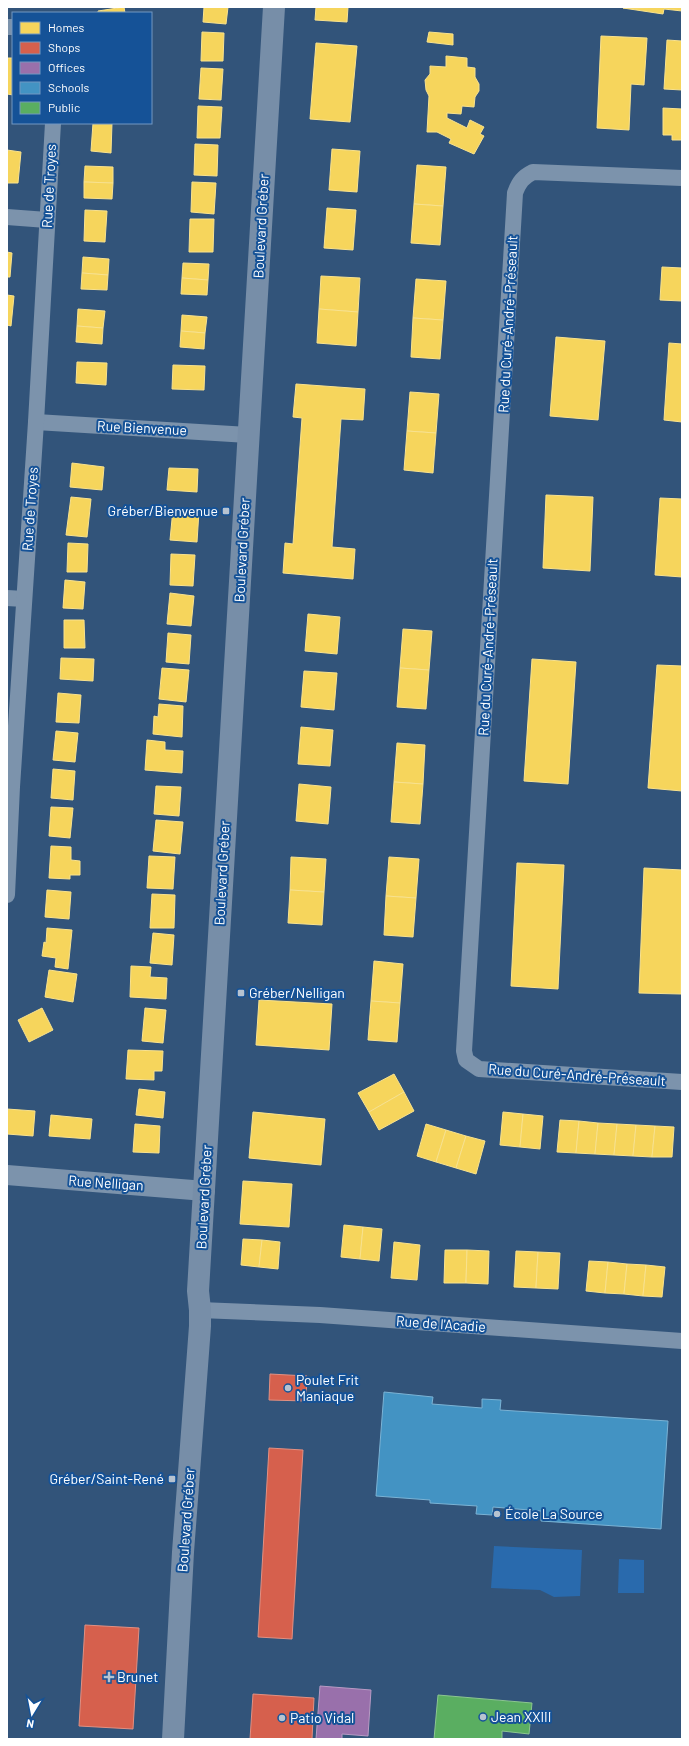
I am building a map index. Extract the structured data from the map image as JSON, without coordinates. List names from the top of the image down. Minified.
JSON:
{"streets":{"main road":["Boulevard Gréber"],"street":["Rue de Troyes","Rue du Curé-André-Préseault","Rue Bienvenue","Rue Nelligan","Rue de l'Acadie"]},"crossings":[["Rue de Troyes","Rue Bienvenue"],["Boulevard Gréber","Rue Bienvenue"],["Boulevard Gréber","Rue Nelligan"],["Boulevard Gréber","Rue de l'Acadie"]],"places":{"transit":["Gréber/Bienvenue","Gréber/Nelligan","Gréber/Saint-René"],"other":["Poulet Frit Maniaque","École La Source","Jean XXIII","Patio Vidal"],"health":["Brunet"]},"legend":["Homes","Shops","Offices","Schools","Public"],"north":"bottom"}
